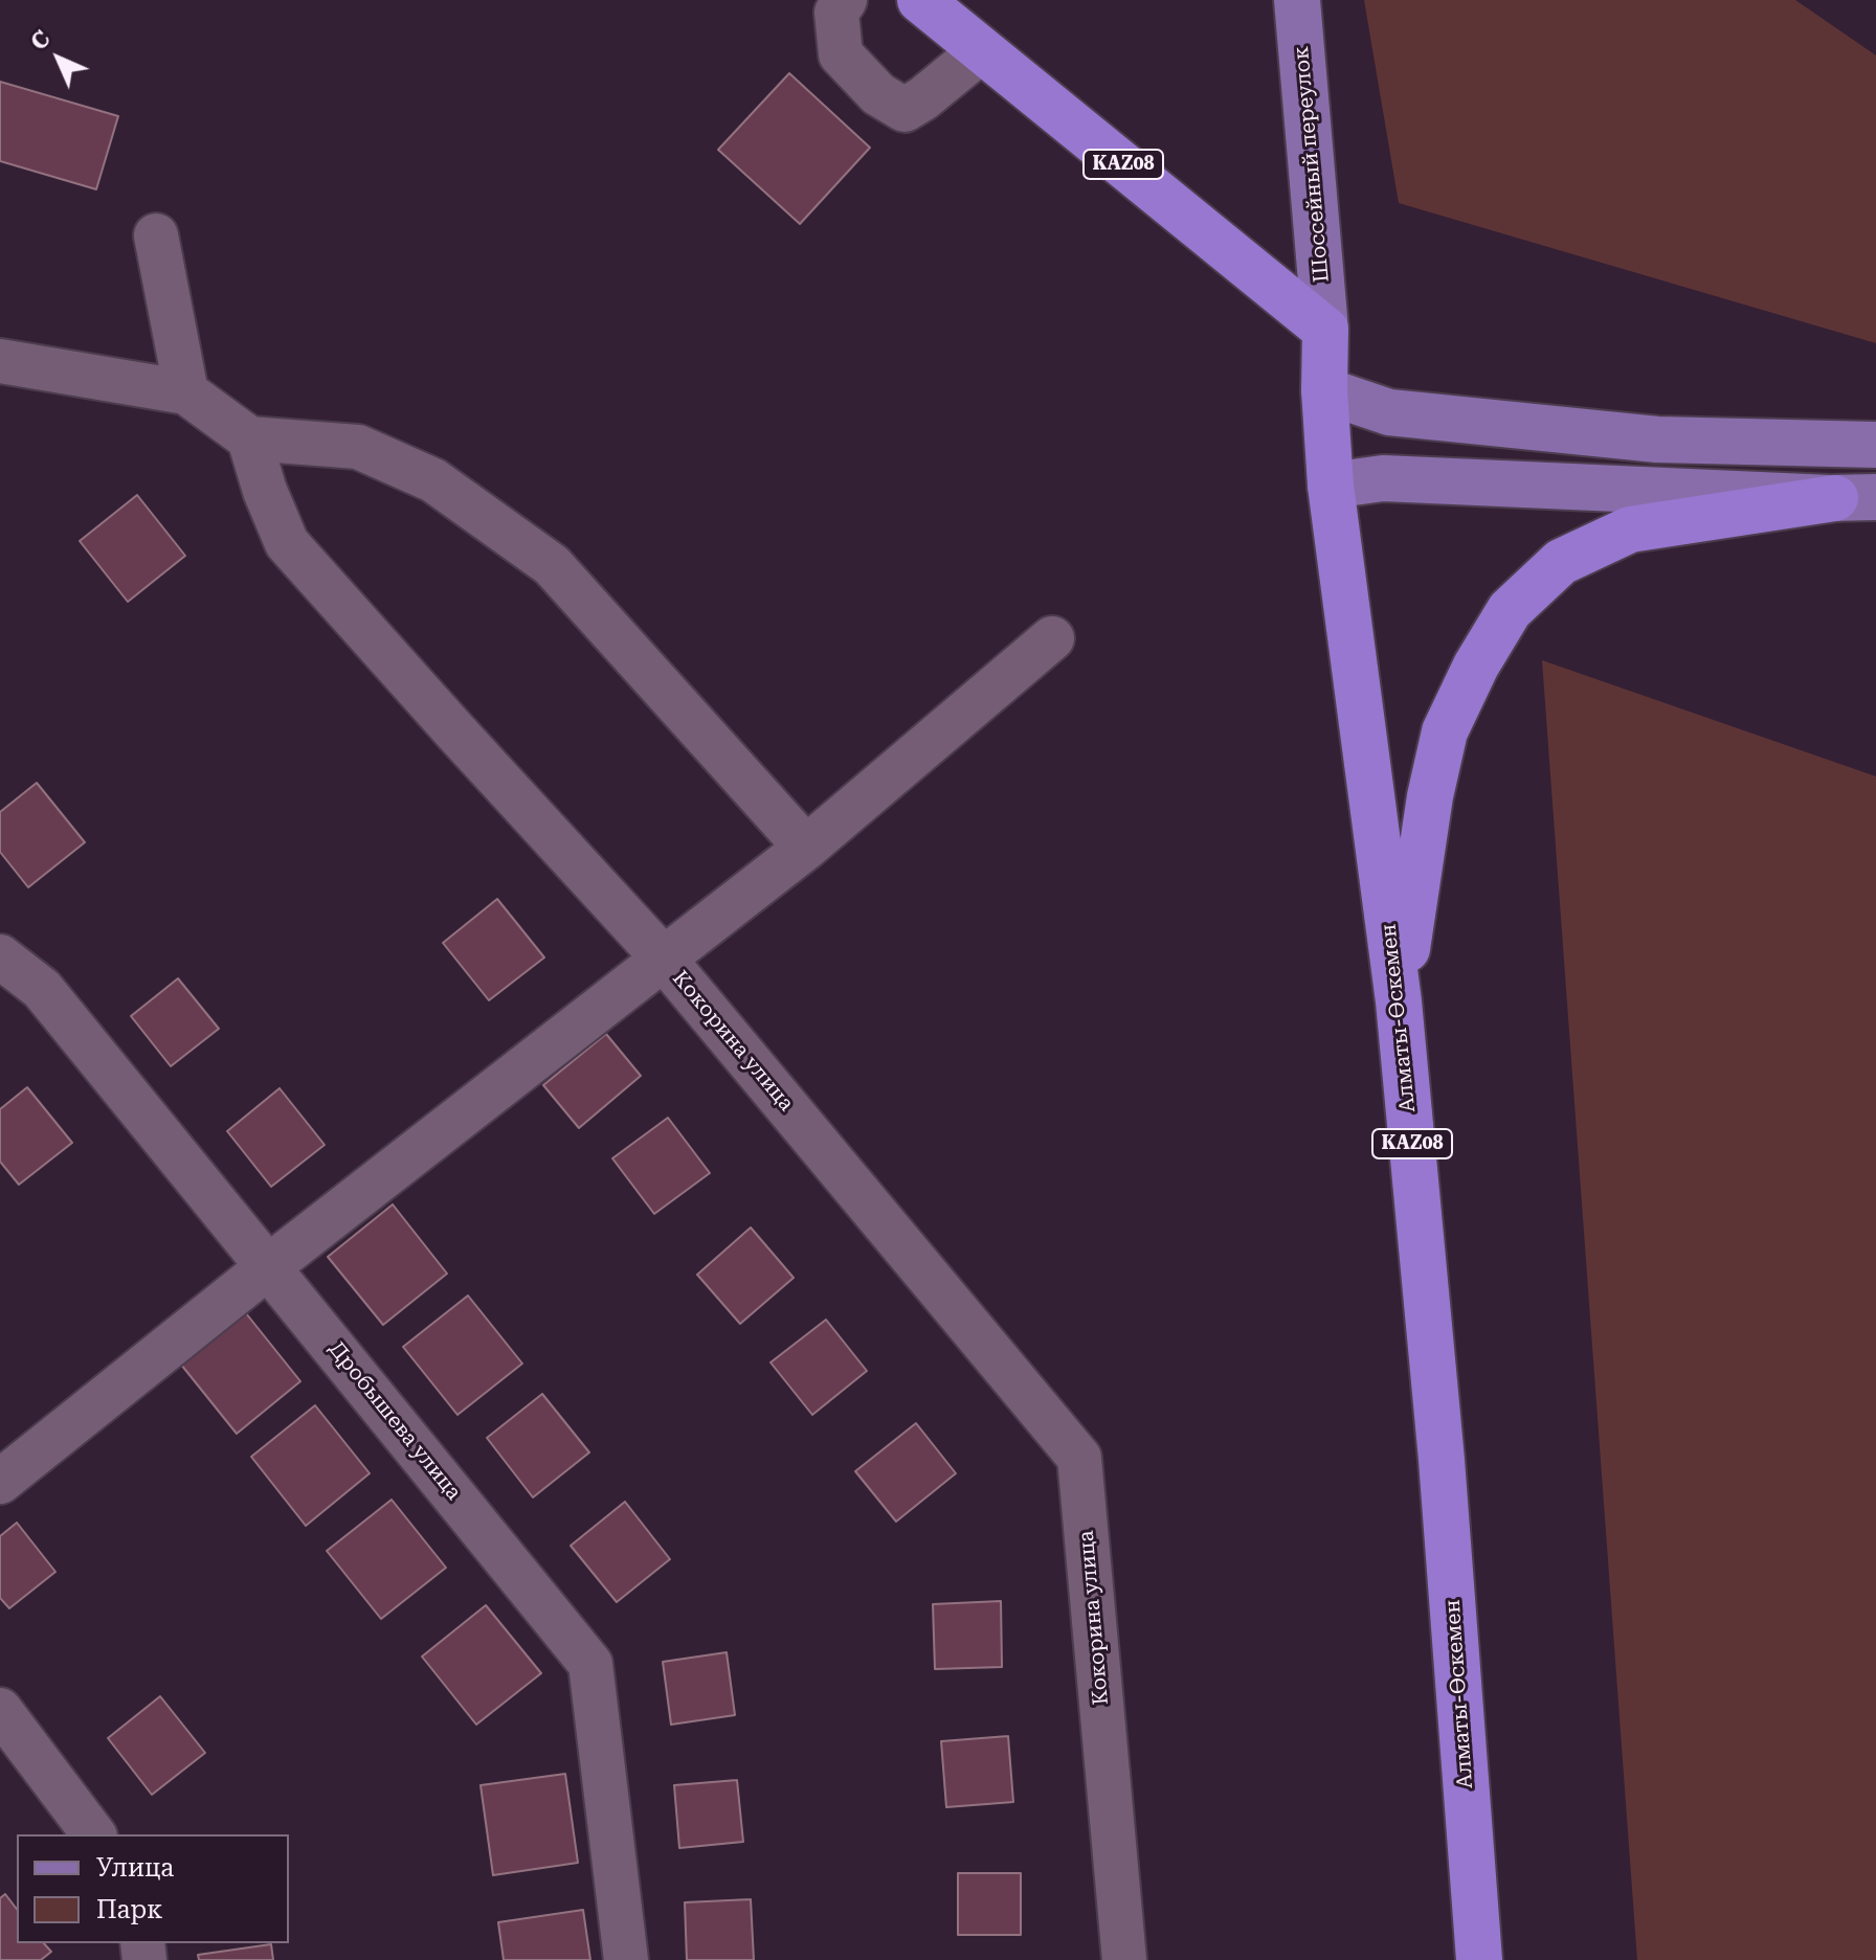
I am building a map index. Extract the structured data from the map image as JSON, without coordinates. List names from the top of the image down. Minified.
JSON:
{"streets":{"highway":["KAZ08","Алматы-Өскемен"],"main road":["Шоссейный переулок"],"street":["Кокорина улица","Дробышева улица"]},"crossings":[["KAZ08","Шоссейный переулок"],["KAZ08","Алматы-Өскемен"],["Шоссейный переулок","Алматы-Өскемен"]],"legend":["Улица","Парк"],"north":"top left"}
